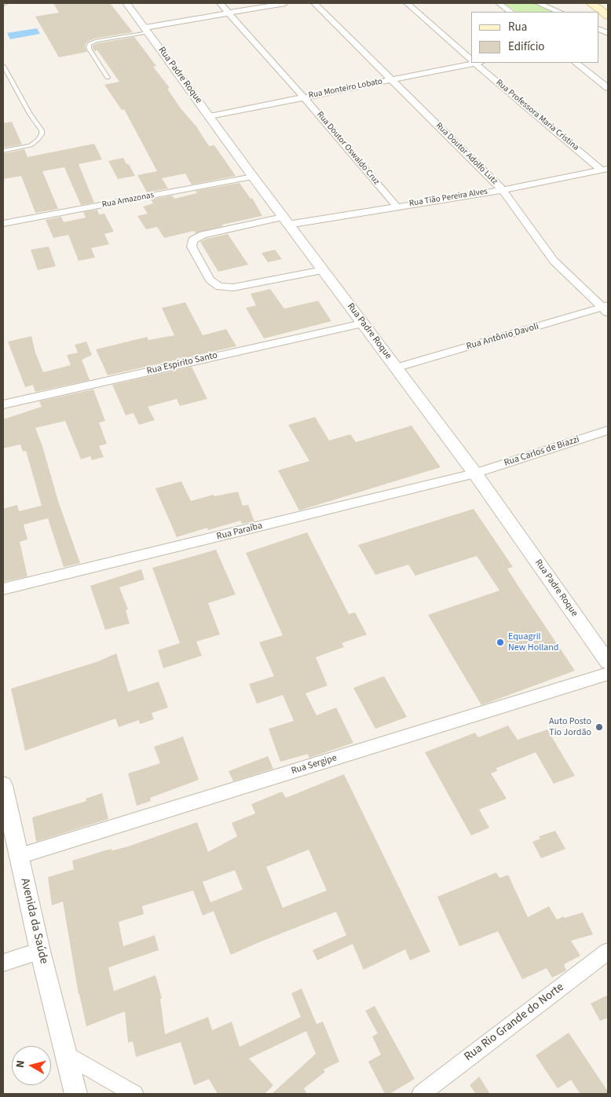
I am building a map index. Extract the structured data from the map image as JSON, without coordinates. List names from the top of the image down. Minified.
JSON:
{"streets":{"street":["Rua Padre Roque","Rua Monteiro Lobato","Rua Professora Maria Cristina","Rua Doutor Oswaldo Cruz","Rua Doutor Adolfo Lutz","Rua Tião Pereira Alves","Rua Amazonas","Rua Antônio Davoli","Rua Espírito Santo","Rua Carlos de Biazzi","Rua Paraíba","Rua Sergipe","Avenida da Saúde","Rua Rio Grande do Norte"]},"crossings":[["Rua Padre Roque","Rua Monteiro Lobato"],["Rua Padre Roque","Rua Tião Pereira Alves"],["Rua Padre Roque","Rua Amazonas"],["Rua Padre Roque","Rua Antônio Davoli"],["Rua Padre Roque","Rua Espírito Santo"],["Rua Padre Roque","Rua Carlos de Biazzi"],["Rua Padre Roque","Rua Paraíba"],["Rua Monteiro Lobato","Rua Doutor Oswaldo Cruz"],["Rua Monteiro Lobato","Rua Doutor Adolfo Lutz"],["Rua Professora Maria Cristina","Rua Tião Pereira Alves"],["Rua Doutor Oswaldo Cruz","Rua Tião Pereira Alves"],["Rua Doutor Adolfo Lutz","Rua Tião Pereira Alves"],["Rua Doutor Adolfo Lutz","Rua Antônio Davoli"],["Rua Carlos de Biazzi","Rua Paraíba"],["Rua Sergipe","Avenida da Saúde"]],"places":["Equagril New Holland","Auto Posto Tio Jordão"],"legend":["Rua","Edifício"],"north":"left"}
